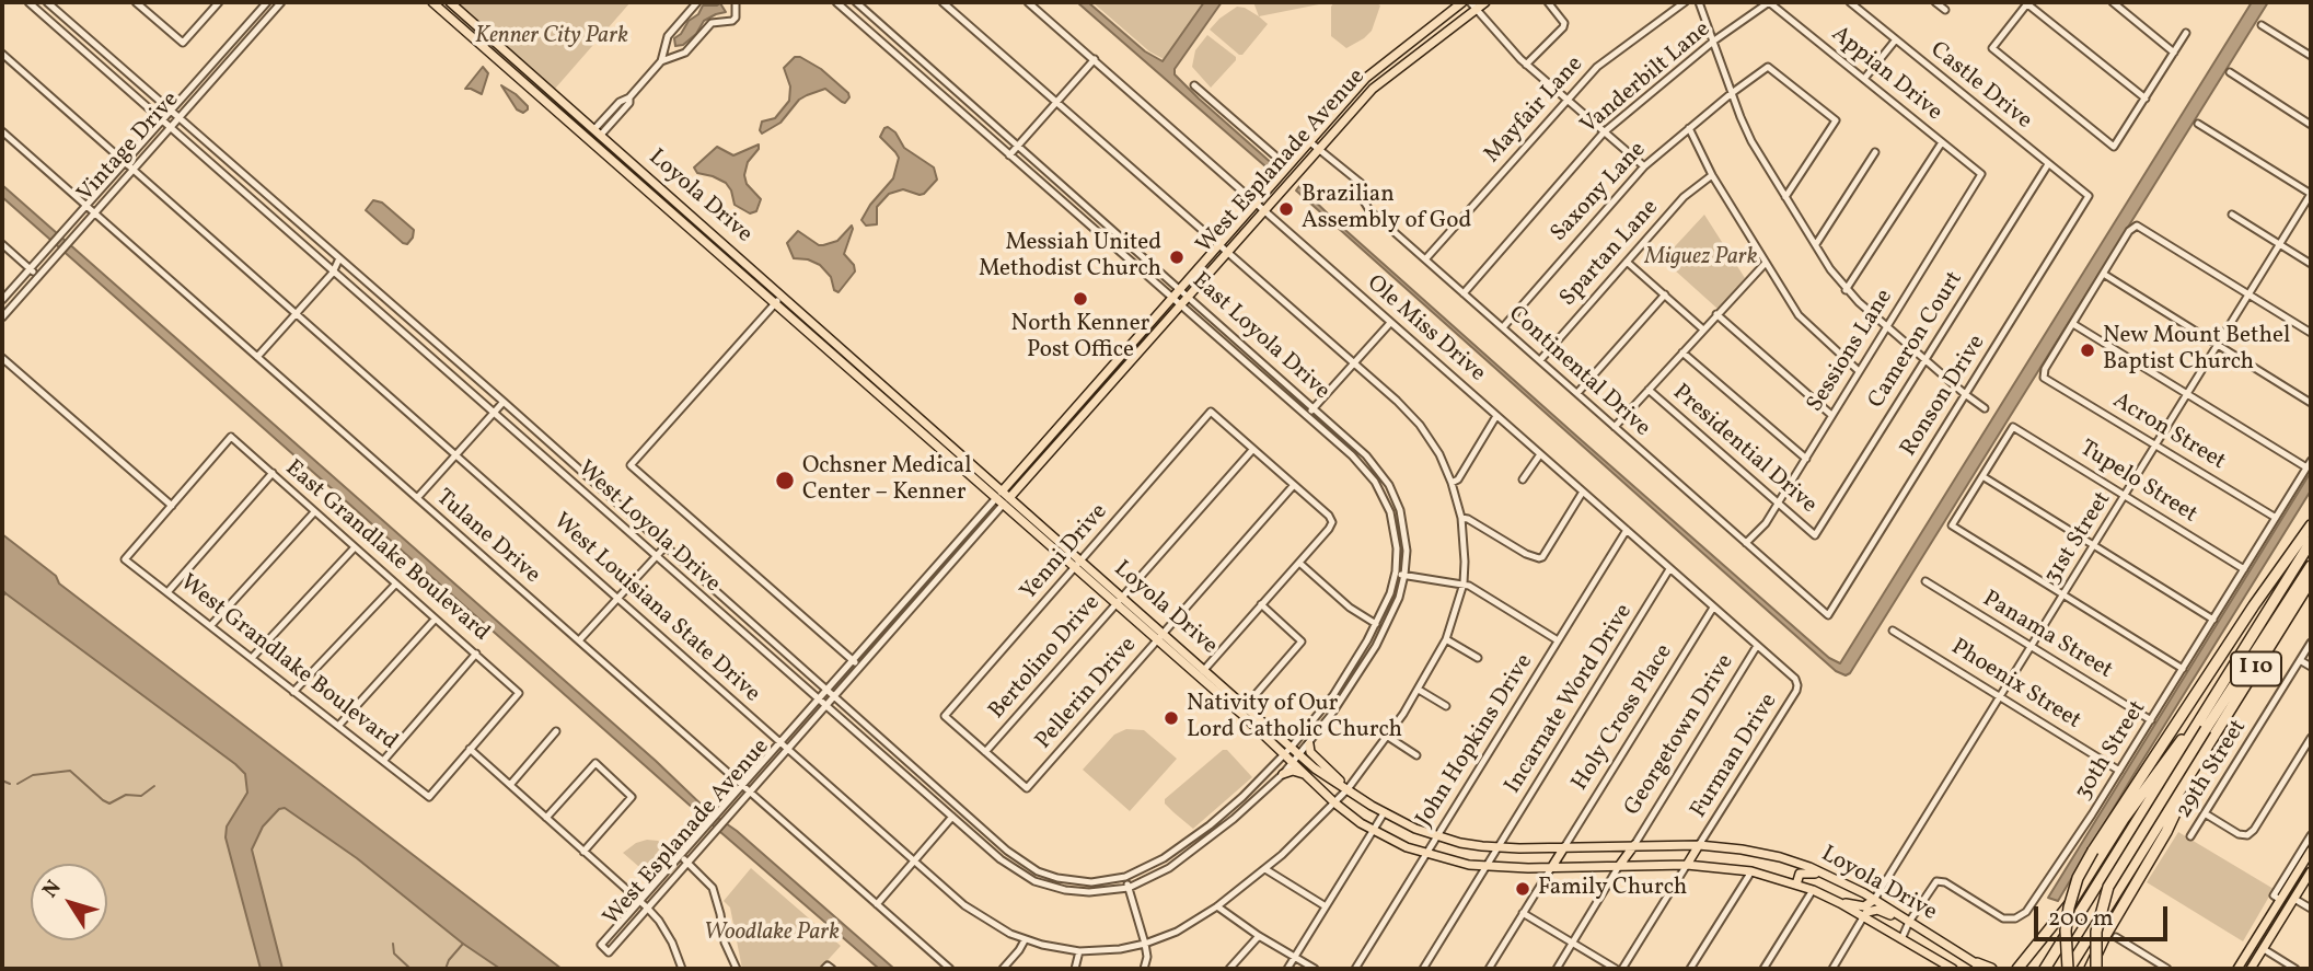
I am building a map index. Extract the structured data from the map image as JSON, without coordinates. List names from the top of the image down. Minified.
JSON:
{"streets":{"highway":["I 10"],"main road":["West Esplanade Avenue","Loyola Drive"],"street":["Appian Drive","Vanderbilt Lane","Castle Drive","Mayfair Lane","Vintage Drive","Saxony Lane","Spartan Lane","Ole Miss Drive","East Loyola Drive","Cameron Court","Sessions Lane","Continental Drive","Ronson Drive","Acron Street","Presidential Drive","Tupelo Street","West Loyola Drive","Tulane Drive","31st Street","East Grandlake Boulevard","Yenni Drive","West Louisiana State Drive","Panama Street","Bertolino Drive","West Grandlake Boulevard","Phoenix Street","Pellerin Drive","Incarnate Word Drive","Holy Cross Place","Georgetown Drive","John Hopkins Drive","30th Street","Furman Drive","29th Street"]},"crossings":[["Appian Drive","Vanderbilt Lane"],["Appian Drive","Sessions Lane"],["Vanderbilt Lane","Continental Drive"],["Castle Drive","Cameron Court"],["Castle Drive","Ronson Drive"],["Mayfair Lane","Continental Drive"],["Vintage Drive","West Loyola Drive"],["Vintage Drive","Tulane Drive"],["Vintage Drive","West Louisiana State Drive"],["West Esplanade Avenue","Loyola Drive"],["West Esplanade Avenue","Ole Miss Drive"],["West Esplanade Avenue","East Loyola Drive"],["West Esplanade Avenue","Continental Drive"],["West Esplanade Avenue","West Loyola Drive"],["West Esplanade Avenue","Tulane Drive"],["West Esplanade Avenue","West Louisiana State Drive"],["Saxony Lane","Continental Drive"],["Loyola Drive","East Loyola Drive"],["Loyola Drive","West Loyola Drive"],["Loyola Drive","31st Street"],["Loyola Drive","Yenni Drive"],["Loyola Drive","West Louisiana State Drive"],["Loyola Drive","Bertolino Drive"],["Loyola Drive","Pellerin Drive"],["Loyola Drive","Incarnate Word Drive"],["Loyola Drive","Holy Cross Place"],["Loyola Drive","Georgetown Drive"],["Loyola Drive","John Hopkins Drive"],["Loyola Drive","30th Street"],["Loyola Drive","Furman Drive"],["Spartan Lane","Continental Drive"],["Ole Miss Drive","Incarnate Word Drive"],["Ole Miss Drive","Holy Cross Place"],["Ole Miss Drive","Georgetown Drive"],["Ole Miss Drive","John Hopkins Drive"],["Ole Miss Drive","Furman Drive"],["East Loyola Drive","West Loyola Drive"],["Cameron Court","Presidential Drive"],["Sessions Lane","Continental Drive"],["Sessions Lane","Presidential Drive"],["Continental Drive","Ronson Drive"],["Acron Street","31st Street"],["Acron Street","30th Street"],["Tupelo Street","31st Street"],["Tupelo Street","30th Street"],["31st Street","Panama Street"],["31st Street","Phoenix Street"],["East Grandlake Boulevard","West Grandlake Boulevard"],["Yenni Drive","Bertolino Drive"],["Yenni Drive","Pellerin Drive"],["Panama Street","30th Street"],["Bertolino Drive","Pellerin Drive"],["Phoenix Street","30th Street"]],"parks":["Kenner City Park","Miguez Park","Woodlake Park"],"places":["Brazilian Assembly of God","Messiah United Methodist Church","North Kenner Post Office","New Mount Bethel Baptist Church","Ochsner Medical Center – Kenner","Nativity of Our Lord Catholic Church","Family Church"],"scale_bar":"200 m","north":"top left"}
